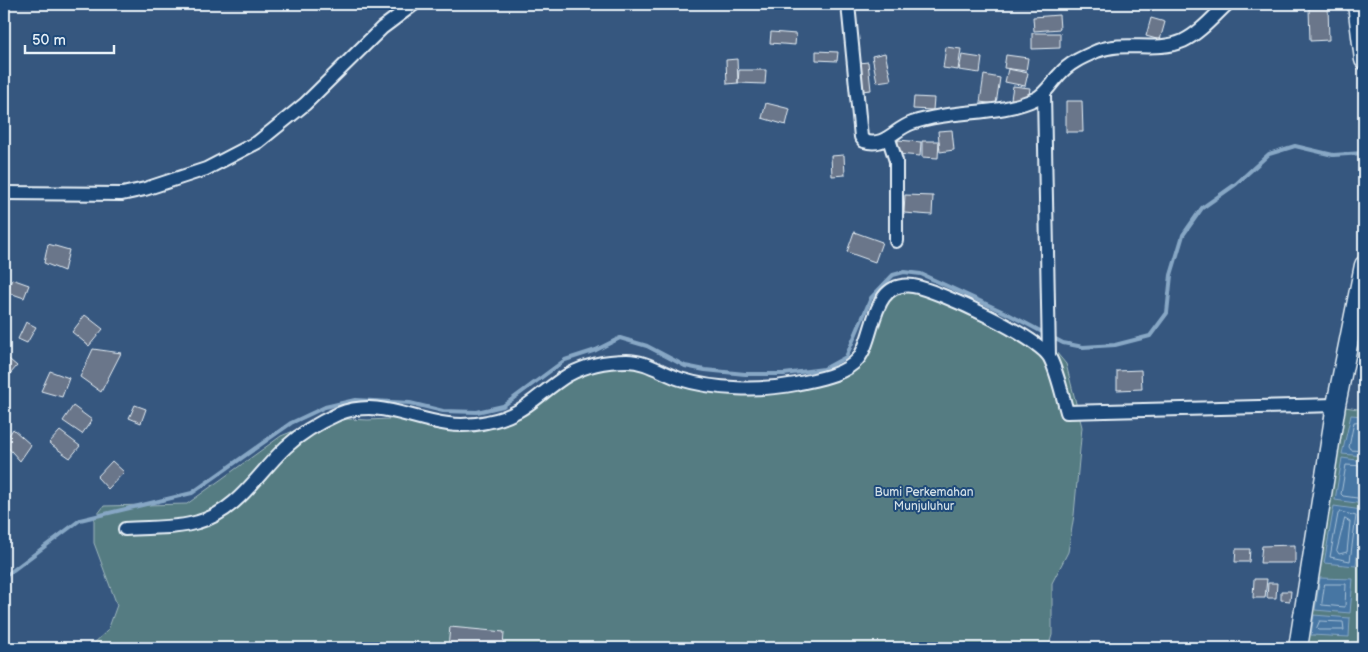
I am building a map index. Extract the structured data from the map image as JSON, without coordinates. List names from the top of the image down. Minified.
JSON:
{"parks":["Bumi Perkemahan Munjuluhur"],"scale_bar":"50 m"}
